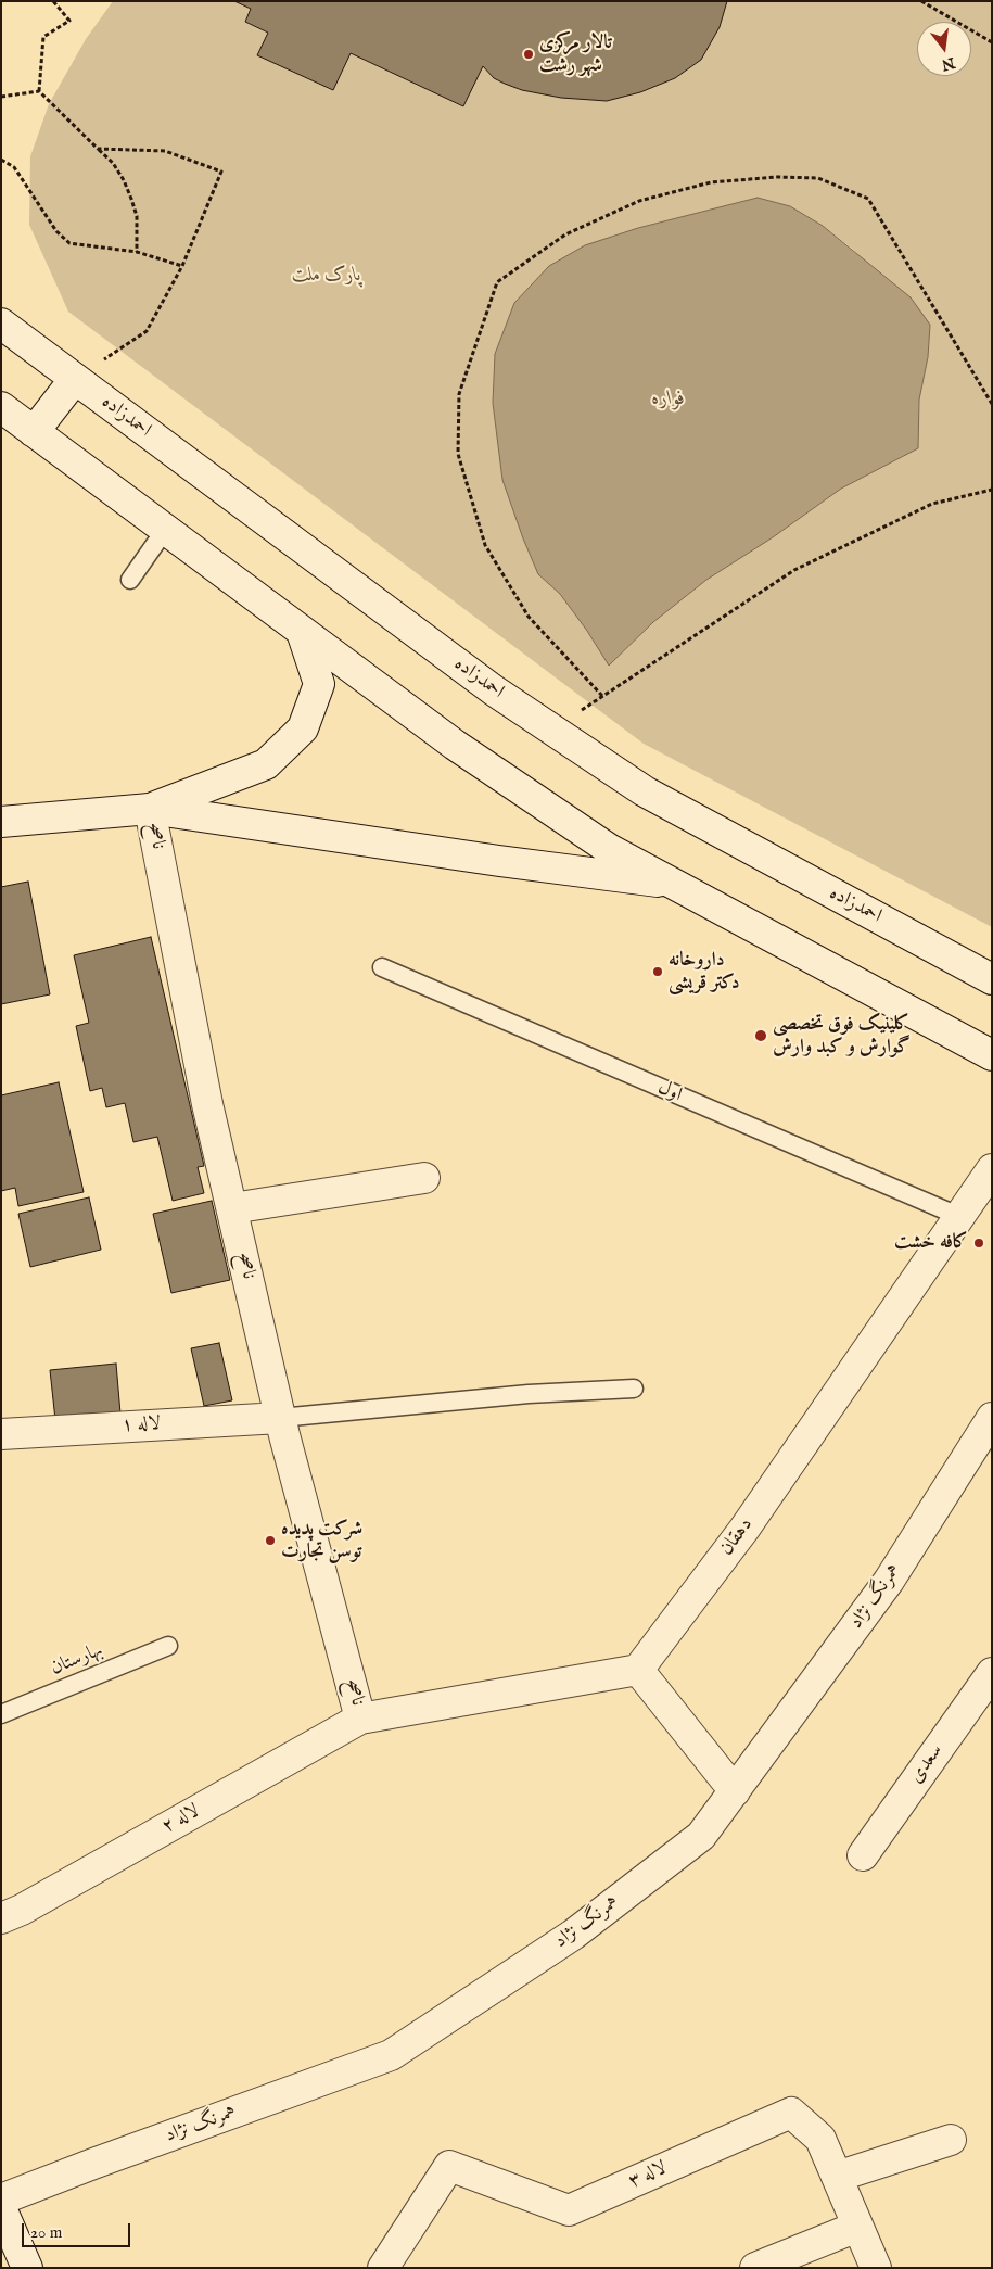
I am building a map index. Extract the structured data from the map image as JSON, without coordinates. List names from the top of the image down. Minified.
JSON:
{"streets":{"street":["احمدزاده","ناصح","لاله ۱","دهقان","همرنگ نژاد","سعدی","لاله ۲","لاله ۳"],"lane":["اول","بهارستان"]},"crossings":[["ناصح","لاله ۱"],["ناصح","لاله ۲"],["اول","دهقان"]],"water":["فواره"],"parks":["پارک ملت"],"places":["تالار مرکزی شهر رشت","داروخانه دکتر قریشی","کلینیک فوق تخصصی گوارش و کبد وارش","کافه خشت","شرکت پدیده توسن تجارت"],"scale_bar":"20 m","north":"bottom"}
